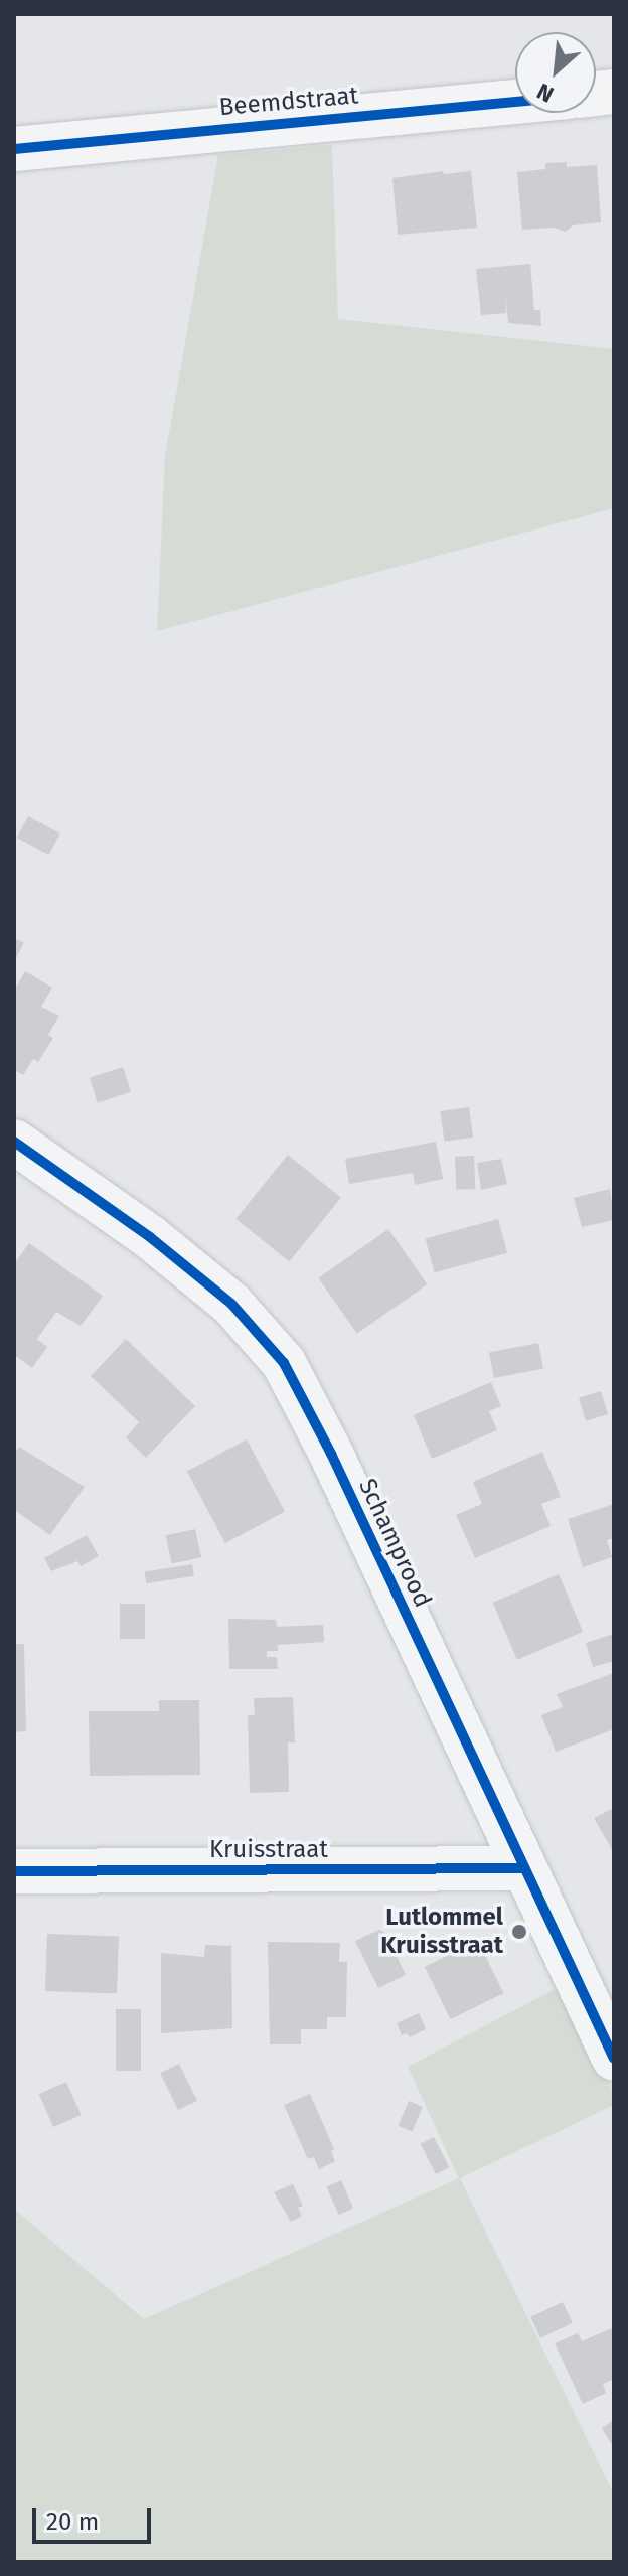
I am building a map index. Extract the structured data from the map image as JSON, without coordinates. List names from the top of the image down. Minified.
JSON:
{"streets":{"street":["Beemdstraat","Schamprood","Kruisstraat"]},"crossings":[["Schamprood","Kruisstraat"]],"places":["Lutlommel Kruisstraat"],"scale_bar":"20 m","north":"bottom left"}
